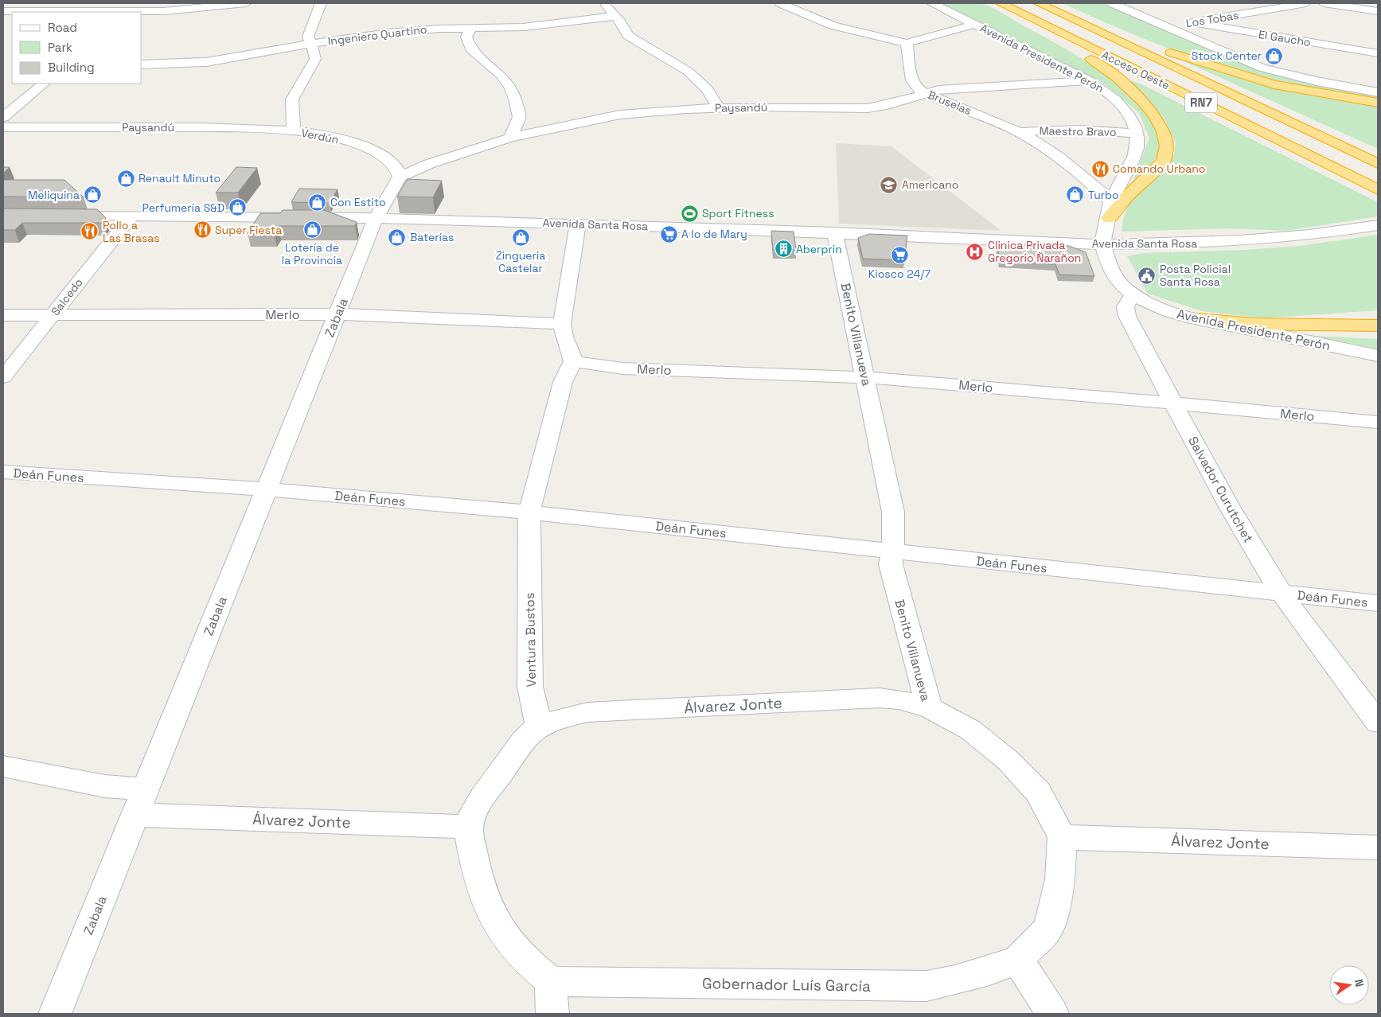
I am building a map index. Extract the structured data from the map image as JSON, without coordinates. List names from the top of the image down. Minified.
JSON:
{"streets":{"highway":["Acceso Oeste","RN7"],"street":["Los Tobas","Ingeniero Quartino","El Gaucho","Avenida Presidente Perón","Bruselas","Paysandú","Maestro Bravo","Verdún","Avenida Santa Rosa","Salcedo","Merlo","Zabala","Benito Villanueva","Deán Funes","Salvador Curutchet","Ventura Bustos","Álvarez Jonte","Gobernador Luís García"]},"crossings":[["Los Tobas","El Gaucho"],["Ingeniero Quartino","Verdún"],["Avenida Presidente Perón","Bruselas"],["Avenida Presidente Perón","Paysandú"],["Avenida Presidente Perón","Maestro Bravo"],["Avenida Presidente Perón","Avenida Santa Rosa"],["Avenida Presidente Perón","Salvador Curutchet"],["Bruselas","Paysandú"],["Bruselas","Maestro Bravo"],["Paysandú","Verdún"],["Avenida Santa Rosa","Salcedo"],["Avenida Santa Rosa","Zabala"],["Avenida Santa Rosa","Benito Villanueva"],["Salcedo","Merlo"],["Merlo","Zabala"],["Merlo","Benito Villanueva"],["Merlo","Salvador Curutchet"],["Merlo","Ventura Bustos"],["Zabala","Deán Funes"],["Zabala","Álvarez Jonte"],["Benito Villanueva","Deán Funes"],["Benito Villanueva","Álvarez Jonte"],["Benito Villanueva","Gobernador Luís García"],["Deán Funes","Salvador Curutchet"],["Deán Funes","Ventura Bustos"],["Ventura Bustos","Álvarez Jonte"]],"places":{"shop":["Stock Center","Renault Minuto","Meliquina","Turbo","Con Estito","Perfumería S&D","Lotería de la Provincia","Baterías","Zingueria Castelar"],"restaurant":["Comando Urbano","Super Fiesta","Pollo a Las Brasas"],"school or university":["Americano"],"sports":["Sport Fitness"],"supermarket":["A lo de Mary","Kiosco 24/7"],"building":["Aberprin"],"hospital":["Clinica Privada Gregorio Ñarañon"],"public building":["Posta Policial Santa Rosa"]},"legend":["Road","Park","Building"],"north":"right"}
